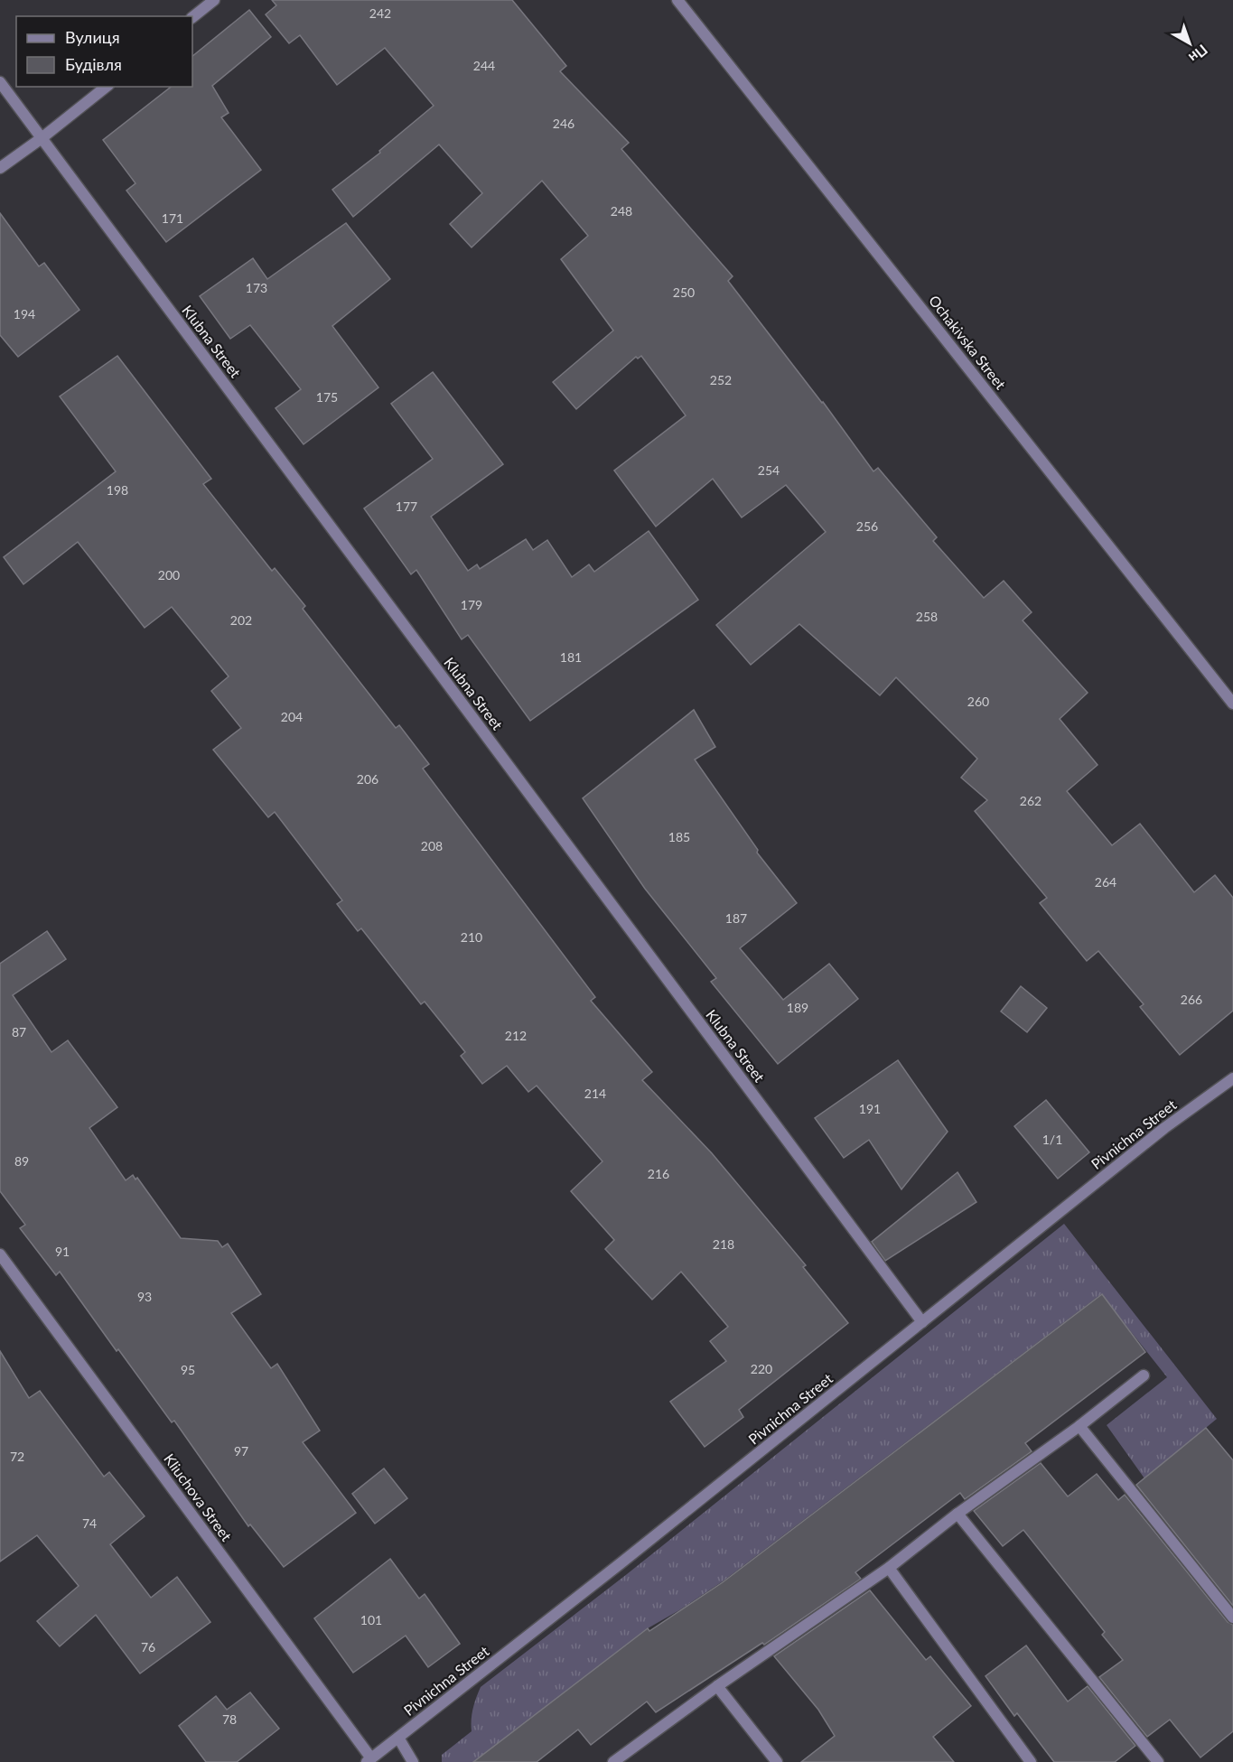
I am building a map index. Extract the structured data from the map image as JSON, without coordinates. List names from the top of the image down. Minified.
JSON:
{"streets":{"street":["Klubna Street","Ochakivska Street","Pivnichna Street","Kliuchova Street"]},"crossings":[["Klubna Street","Pivnichna Street"],["Pivnichna Street","Kliuchova Street"]],"house_numbers":["242","244","246","248","171","173","250","194","252","175","254","198","177","256","200","179","258","202","181","260","204","206","262","185","208","264","187","210","266","189","87","212","214","191","1/1","89","216","218","91","93","220","95","97","72","74","101","76","78"],"legend":["Вулиця","Будівля"],"north":"bottom right"}
